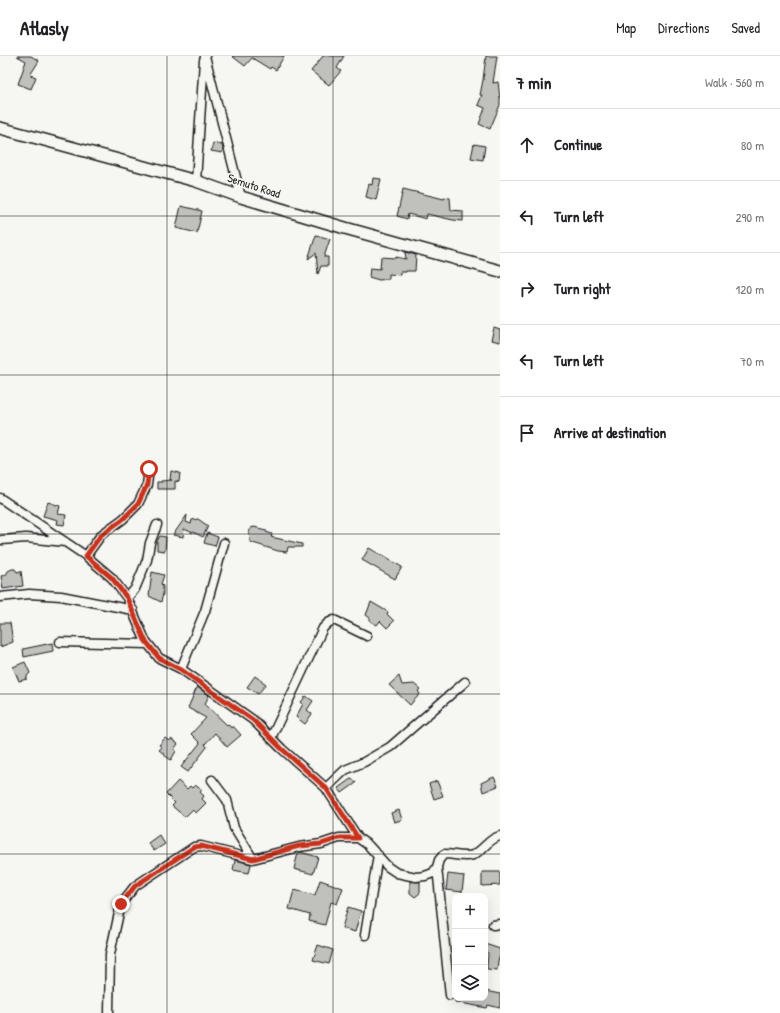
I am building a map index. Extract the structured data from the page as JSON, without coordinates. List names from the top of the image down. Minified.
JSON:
{"streets":{"main road":["Semuto Road"]},"page":{"header":"Atlasly","nav":["Map","Directions","Saved"],"heading":["7 min","Walk · 560 m"],"list":[["Continue","80 m"],["Turn left","290 m"],["Turn right","120 m"],["Turn left","70 m"],"Arrive at destination"],"map_buttons":["+","−"]}}
